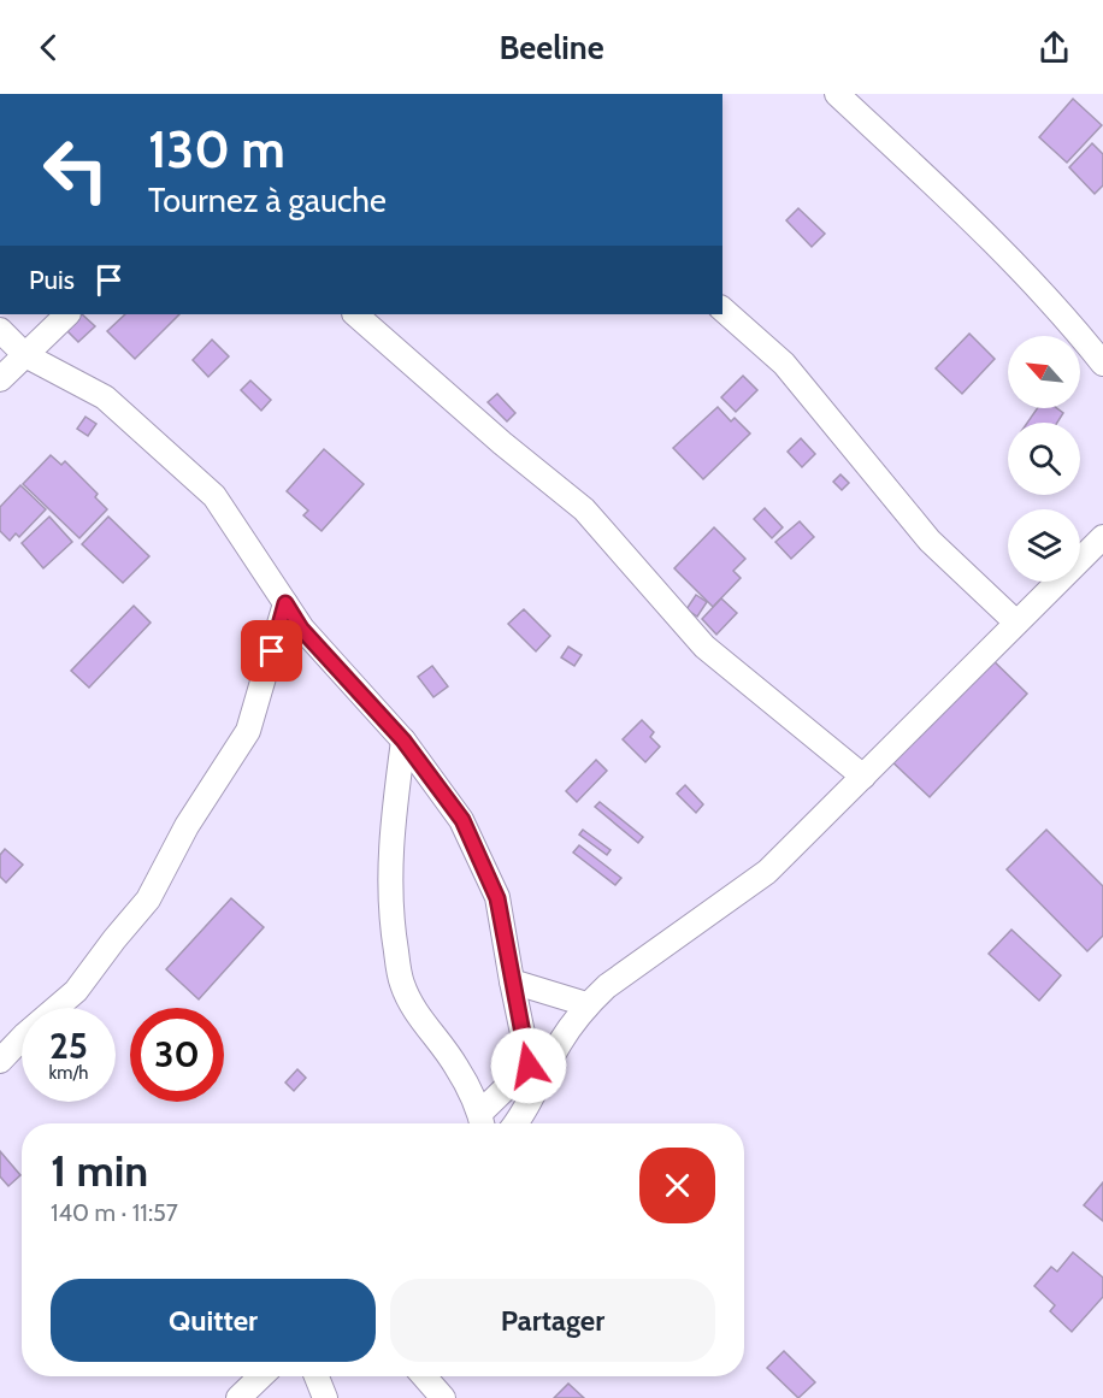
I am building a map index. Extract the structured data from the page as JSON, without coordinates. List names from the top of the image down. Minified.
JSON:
{"north":"top left","page":{"header":"Beeline","turn":["130 m","Tournez à gauche"],"then":"Puis","speed":"25 km/h","limit":"30","heading":["1 min","140 m · 11:57"],"buttons":["Quitter","Partager"]}}
